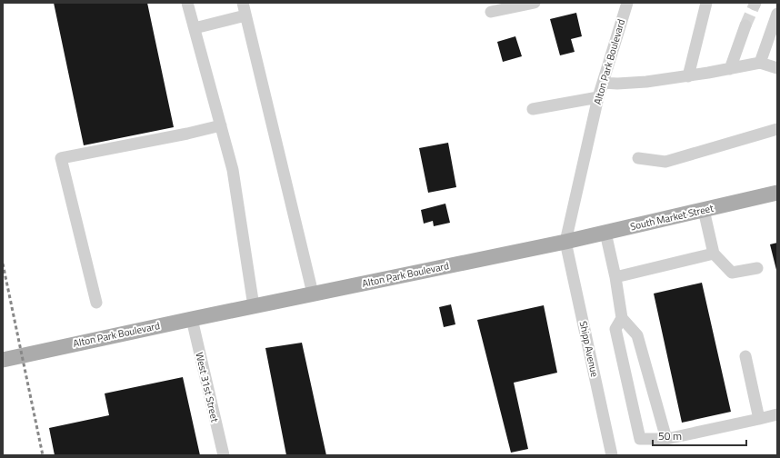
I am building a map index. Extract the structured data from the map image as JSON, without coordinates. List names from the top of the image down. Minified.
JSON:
{"streets":{"main road":["Alton Park Boulevard","South Market Street"],"street":["Shipp Avenue","West 31st Street"]},"crossings":[["Alton Park Boulevard","South Market Street"],["Alton Park Boulevard","Shipp Avenue"],["Alton Park Boulevard","West 31st Street"],["South Market Street","Shipp Avenue"]],"scale_bar":"50 m"}
